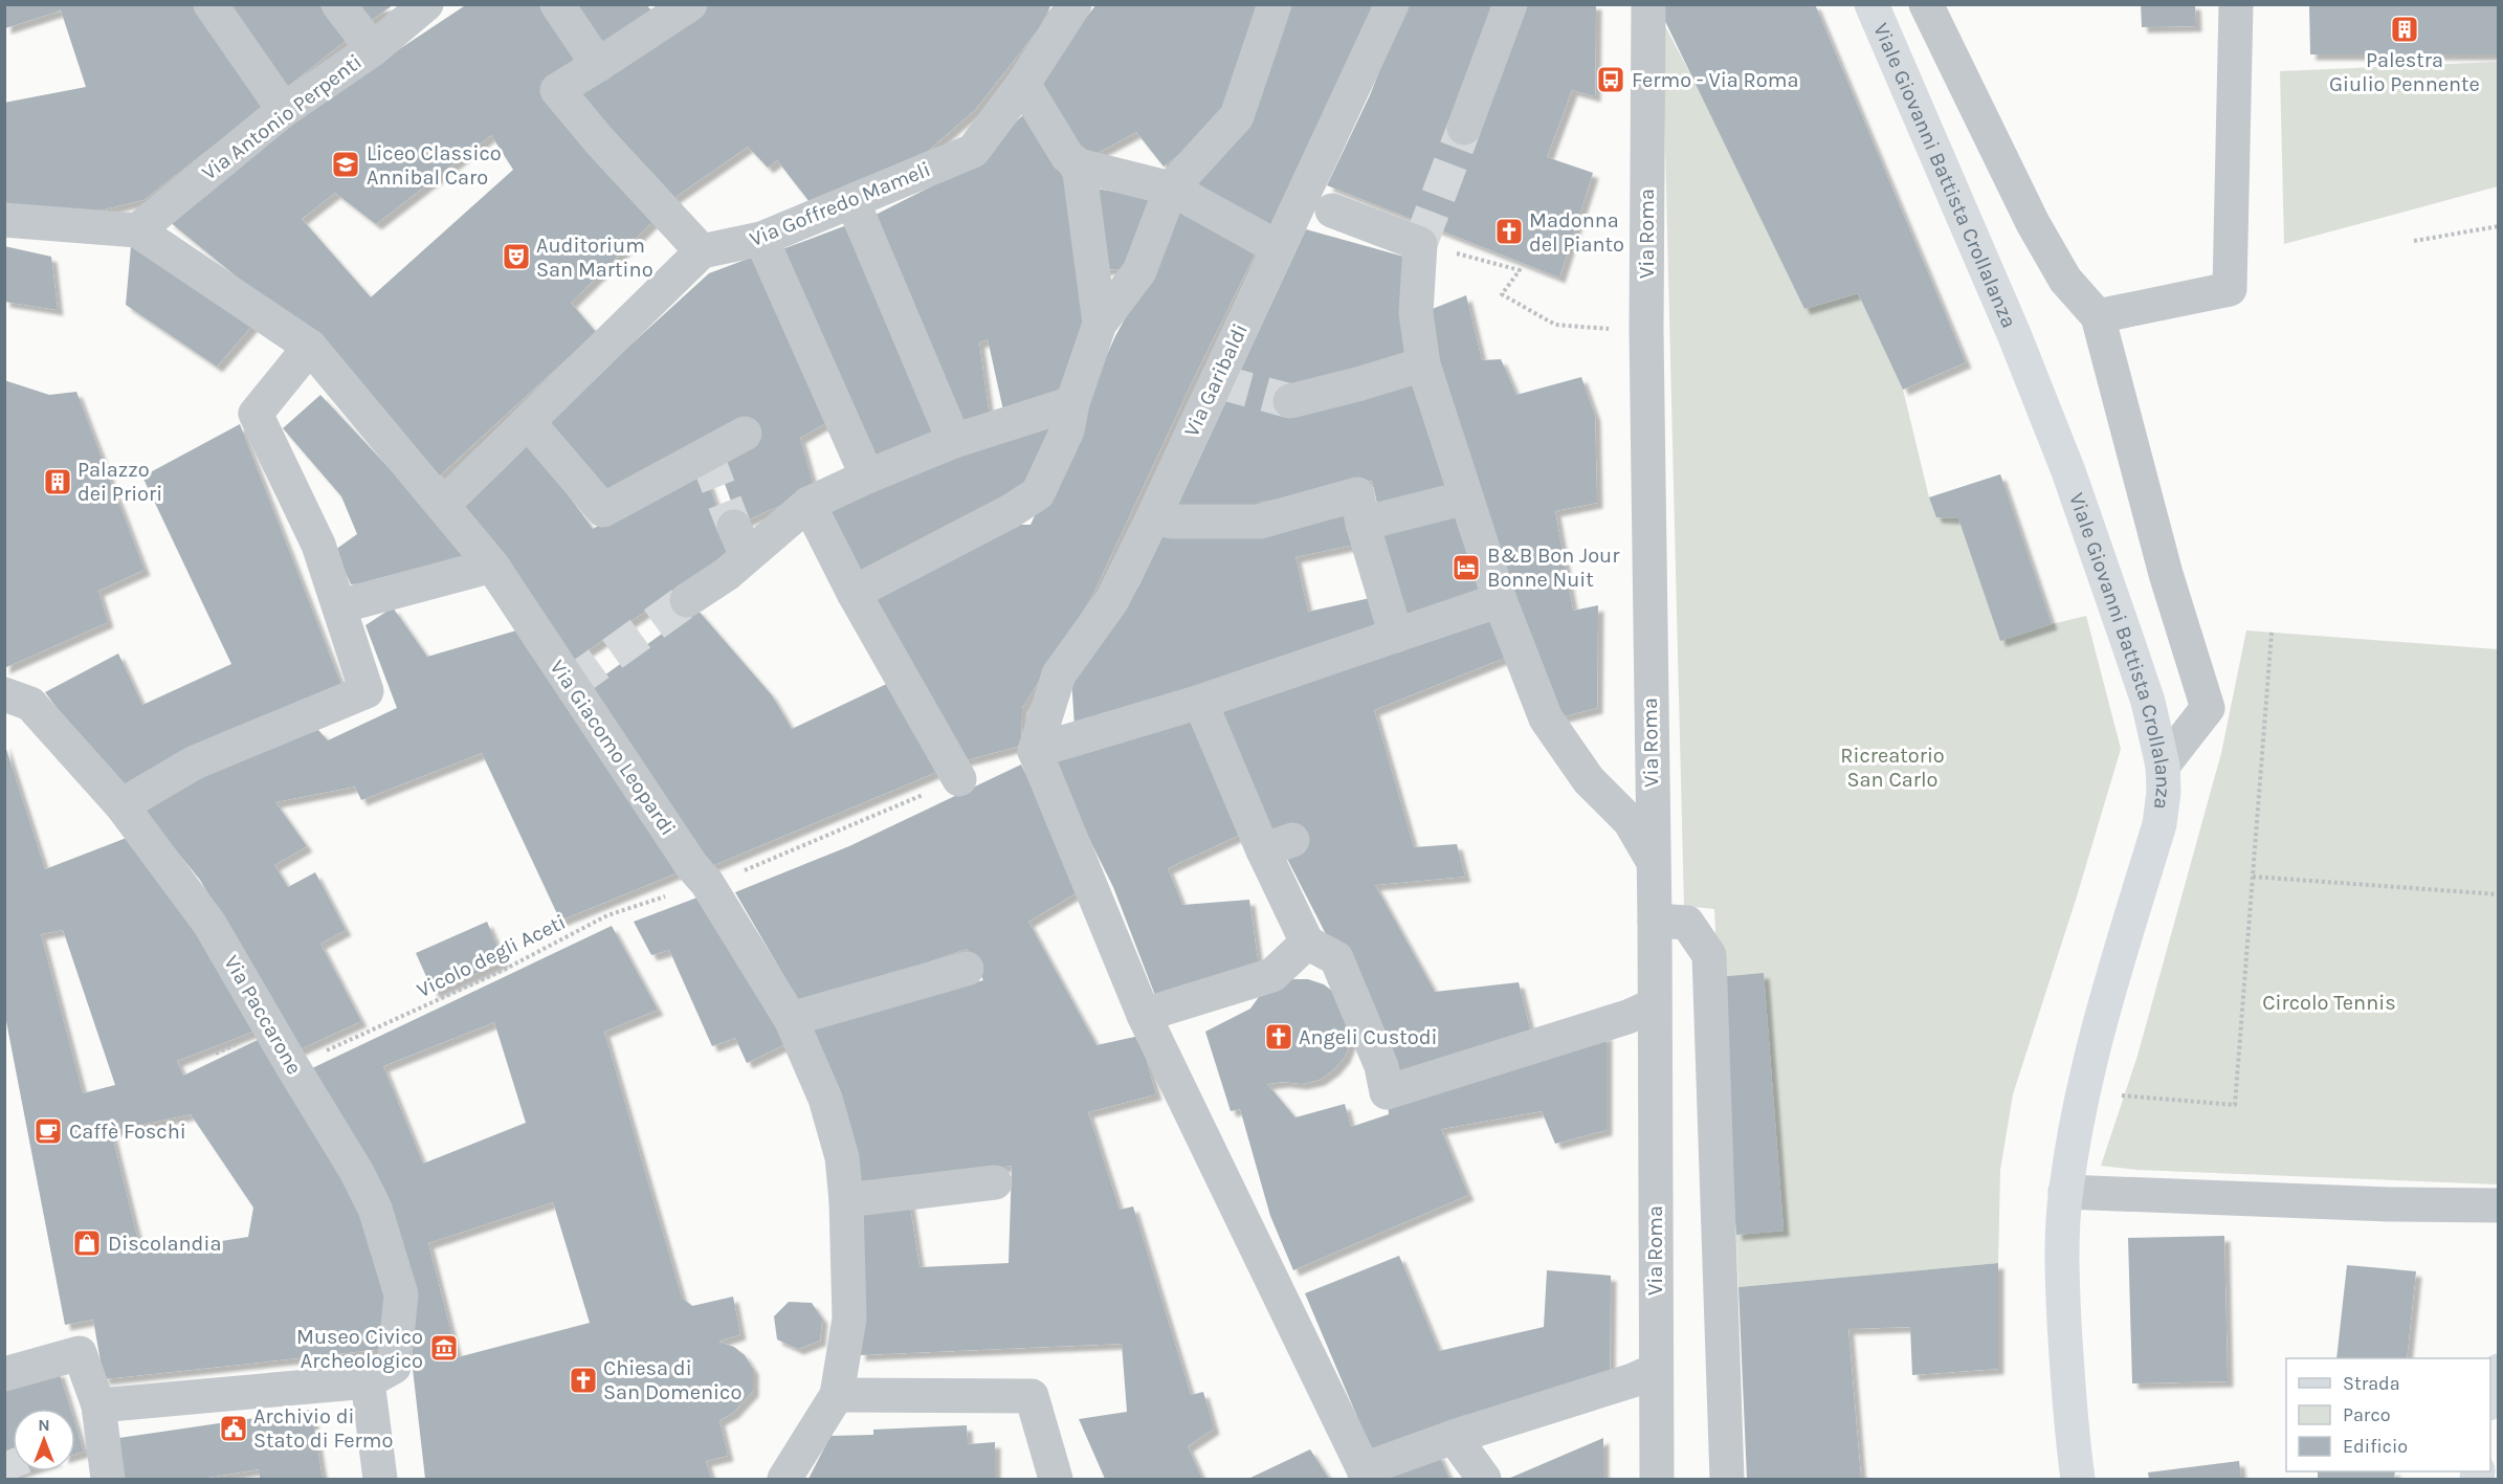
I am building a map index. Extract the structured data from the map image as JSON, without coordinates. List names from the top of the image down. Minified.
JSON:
{"streets":{"main road":["Viale Giovanni Battista Crollalanza"],"street":["Via Antonio Perpenti","Via Goffredo Mameli","Via Roma","Via Garibaldi","Via Giacomo Leopardi","Via Paccarone"],"path":["Vicolo degli Aceti"]},"crossings":[["Via Antonio Perpenti","Via Giacomo Leopardi"],["Via Giacomo Leopardi","Vicolo degli Aceti"],["Vicolo degli Aceti","Via Paccarone"]],"parks":["Ricreatorio San Carlo","Circolo Tennis"],"places":{"building":["Palestra Giulio Pennente","Palazzo dei Priori"],"bus stop":["Fermo - Via Roma"],"school or university":["Liceo Classico Annibal Caro"],"church":["Madonna del Pianto","Angeli Custodi","Chiesa di San Domenico"],"theatre":["Auditorium San Martino"],"hotel":["B&B Bon Jour Bonne Nuit"],"cafe":["Caffè Foschi"],"shop":["Discolandia"],"museum":["Museo Civico Archeologico"],"public building":["Archivio di Stato di Fermo"]},"legend":["Strada","Parco","Edificio"],"north":"top"}
